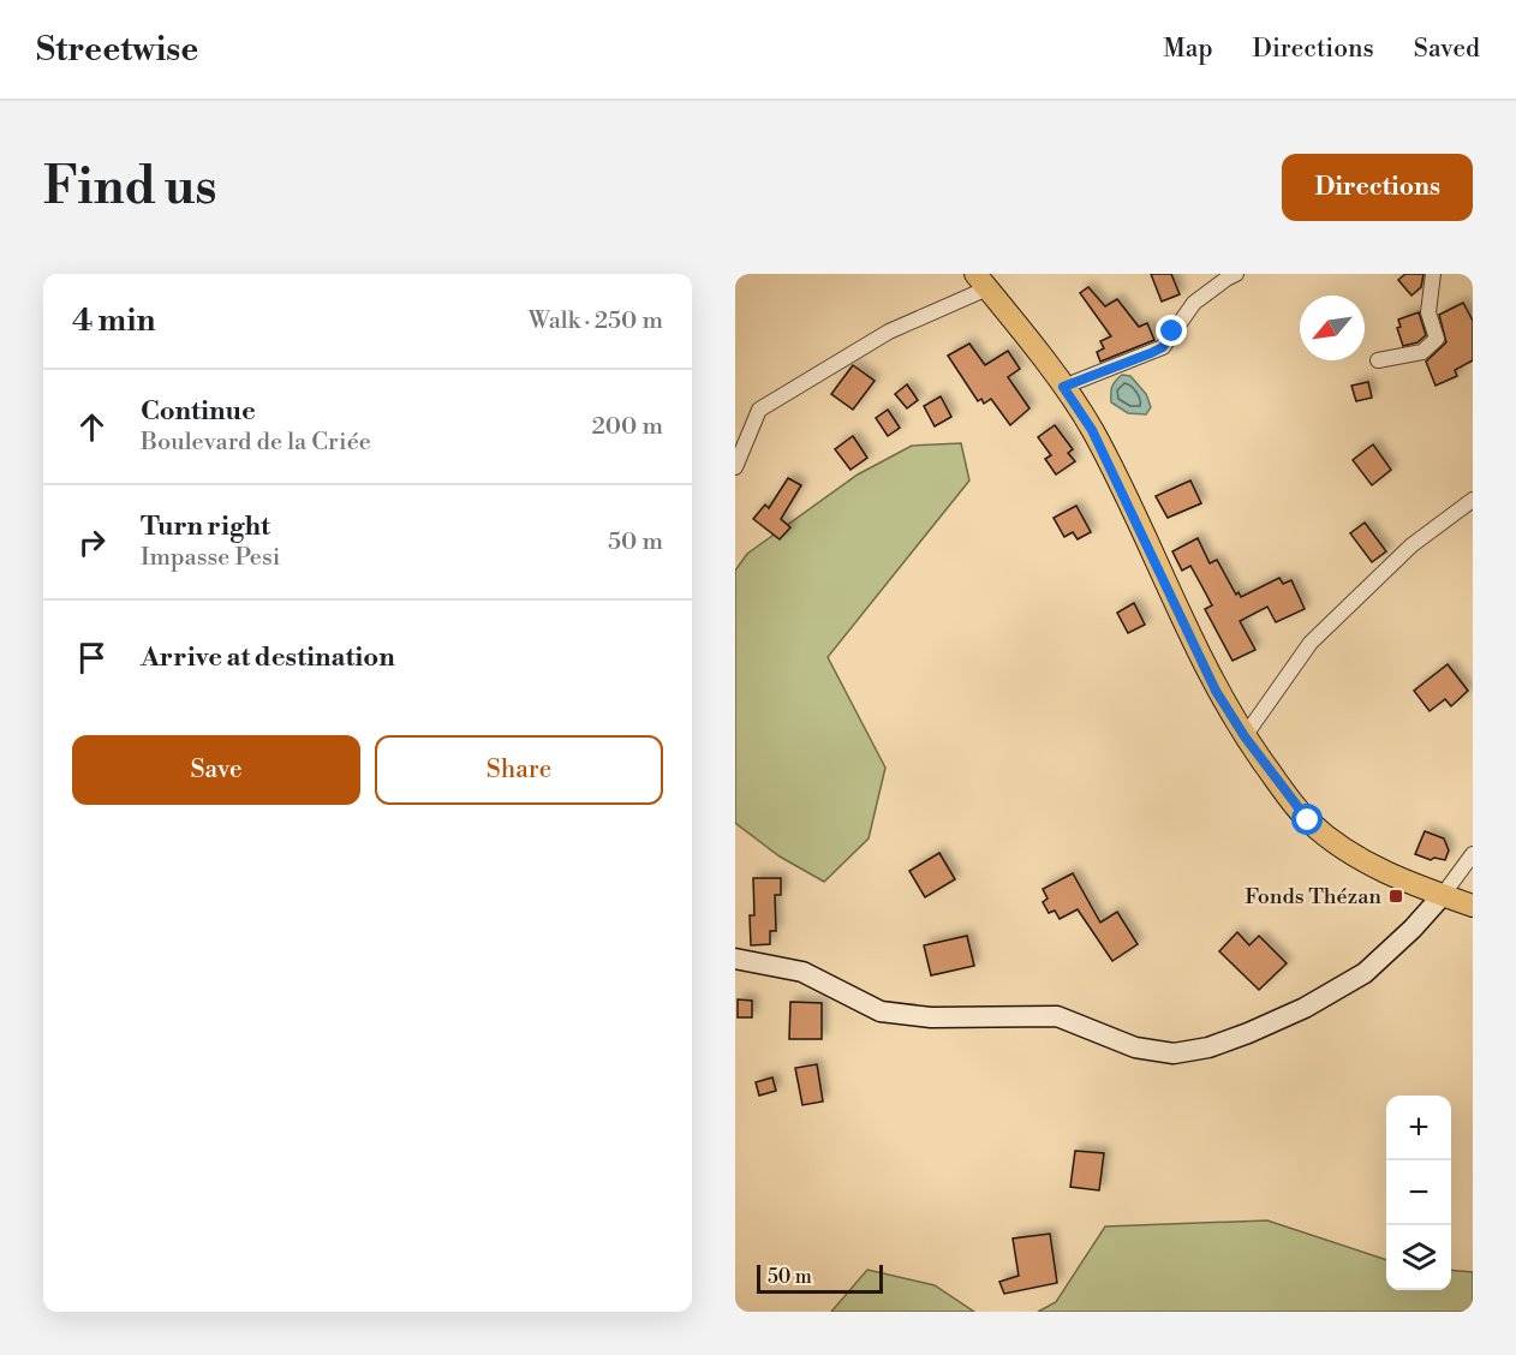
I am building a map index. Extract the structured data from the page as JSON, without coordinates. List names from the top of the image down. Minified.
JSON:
{"places":{"transit":["Fonds Thézan"]},"scale_bar":"50 m","north":"bottom left","page":{"header":"Streetwise","nav":["Map","Directions","Saved"],"buttons":["Directions",["Save","Share"]],"title":"Find us","heading":["4 min","Walk · 250 m"],"list":[["Continue","Boulevard de la Criée","200 m"],["Turn right","Impasse Pesi","50 m"],"Arrive at destination"],"map_buttons":["+","−"],"scale":"50 m"}}
